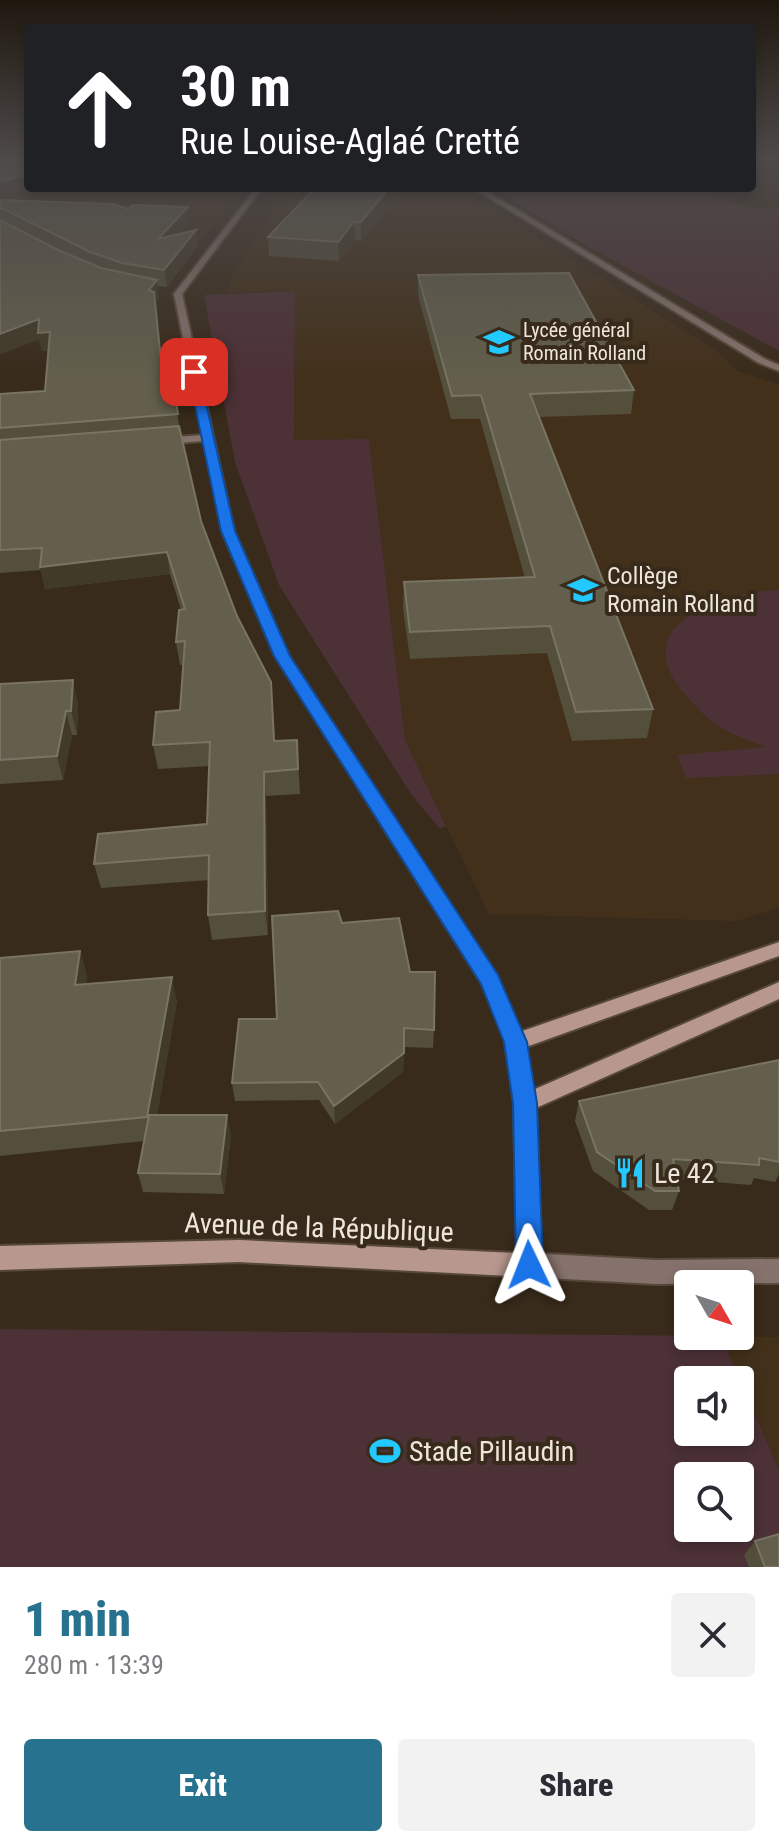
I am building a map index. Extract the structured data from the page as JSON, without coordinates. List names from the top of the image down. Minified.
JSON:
{"streets":{"main road":["Avenue de la République"]},"places":{"school or university":["Lycée général Romain Rolland","Collège Romain Rolland"],"restaurant":["Le 42"],"sports":["Stade Pillaudin"]},"north":"bottom right","page":{"turn":["30 m","Rue Louise-Aglaé Cretté"],"heading":["1 min","280 m · 13:39"],"buttons":["Exit","Share"]}}
